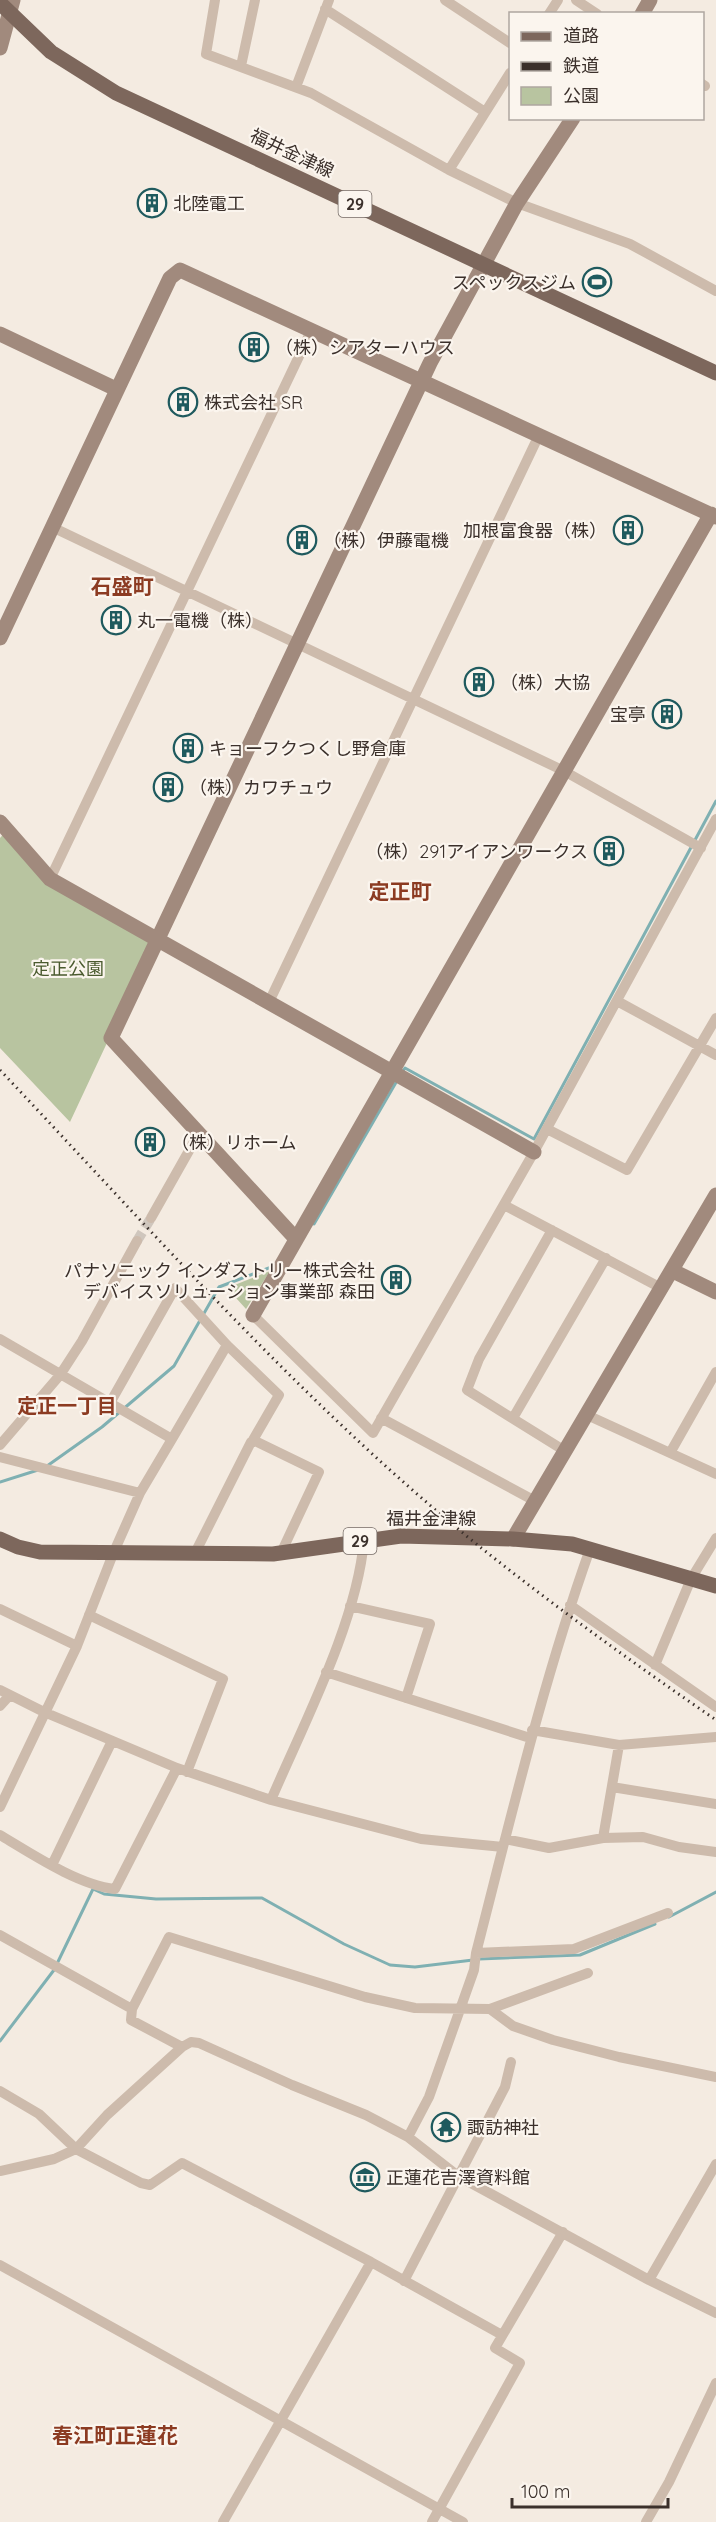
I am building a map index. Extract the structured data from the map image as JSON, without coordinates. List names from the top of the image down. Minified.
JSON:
{"streets":{"main road":["福井金津線","29"]},"districts":["石盛町","定正町","定正一丁目","春江町正蓮花"],"parks":["定正公園"],"places":{"building":["北陸電工","（株）シアターハウス","株式会社 SR","加根富食器（株）","（株）伊藤電機","丸一電機（株）","（株）大協","宝亭","キョーフクつくし野倉庫","（株）カワチュウ","（株）291アイアンワークス","（株）リホーム","パナソニック インダストリー株式会社 デバイスソリューション事業部 森田"],"sports":["スペックスジム"],"temple":["諏訪神社"],"museum":["正蓮花吉澤資料館"]},"legend":["道路","鉄道","公園"],"scale_bar":"100 m"}
